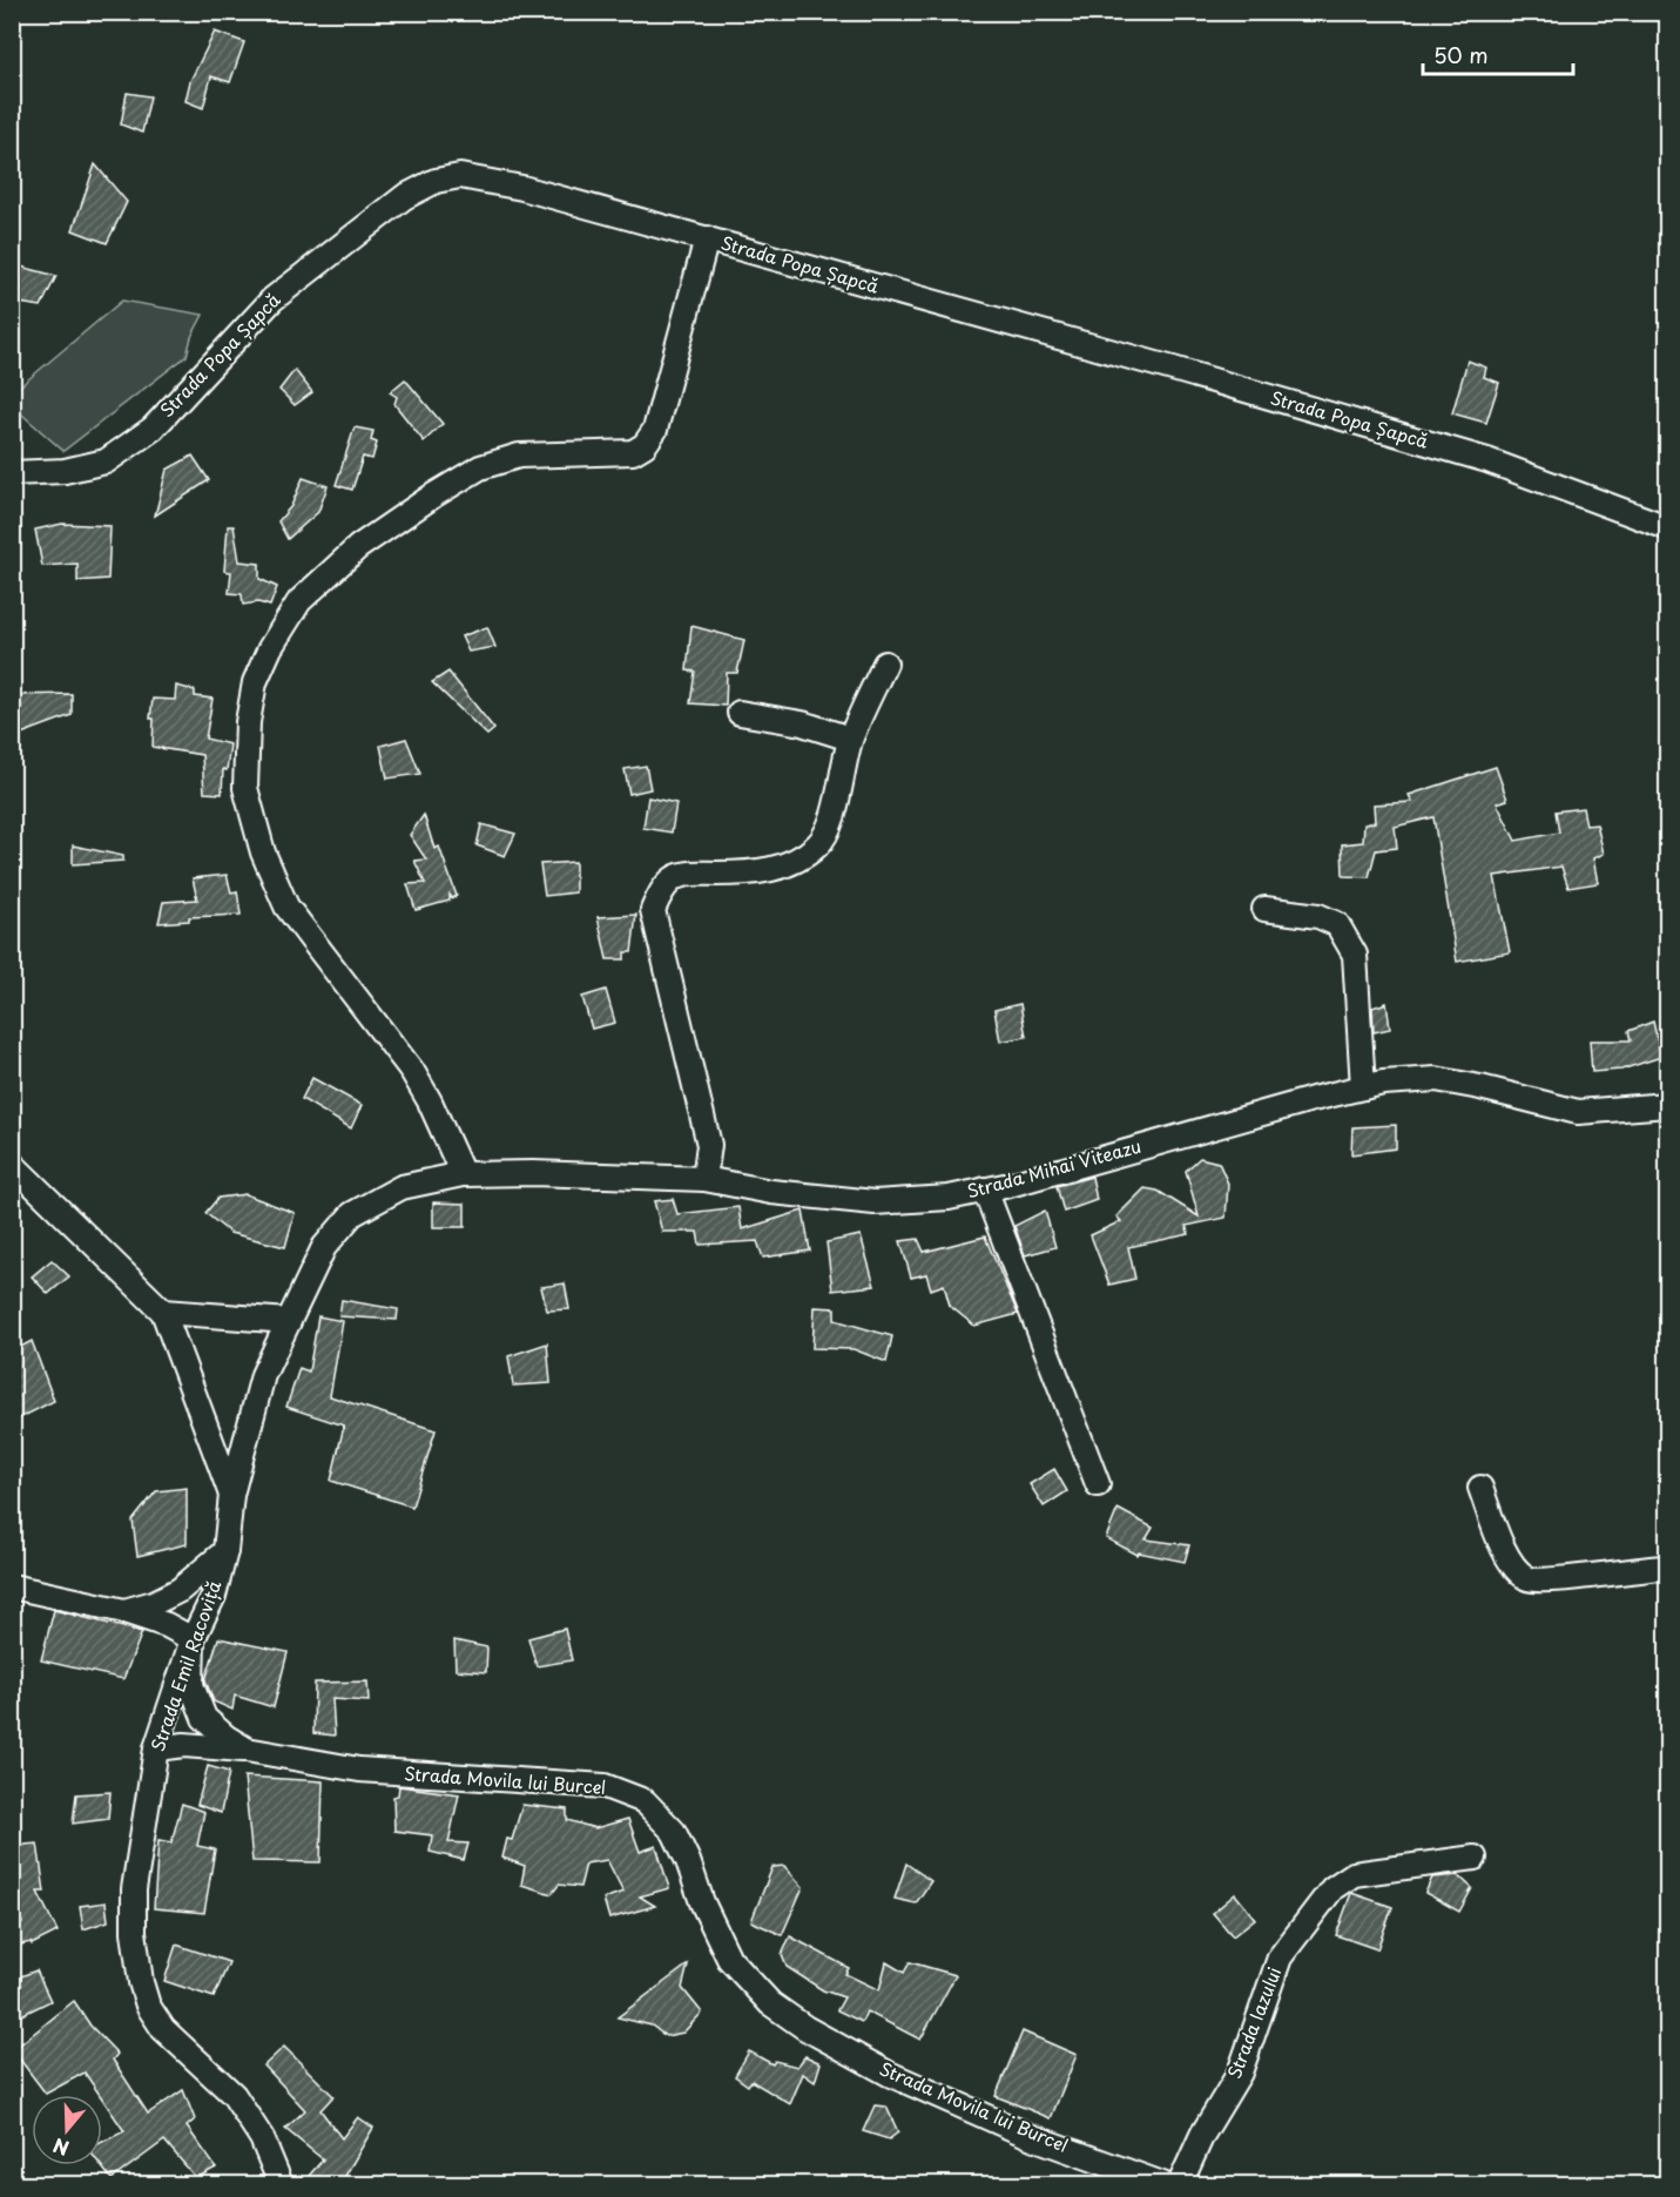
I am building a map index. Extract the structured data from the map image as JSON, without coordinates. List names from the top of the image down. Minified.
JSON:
{"streets":{"street":["Strada Popa Șapcă","Strada Mihai Viteazu","Strada Emil Racoviță","Strada Movila lui Burcel","Strada Iazului"]},"crossings":[["Strada Mihai Viteazu","Strada Emil Racoviță"],["Strada Emil Racoviță","Strada Movila lui Burcel"]],"scale_bar":"50 m","north":"bottom"}
